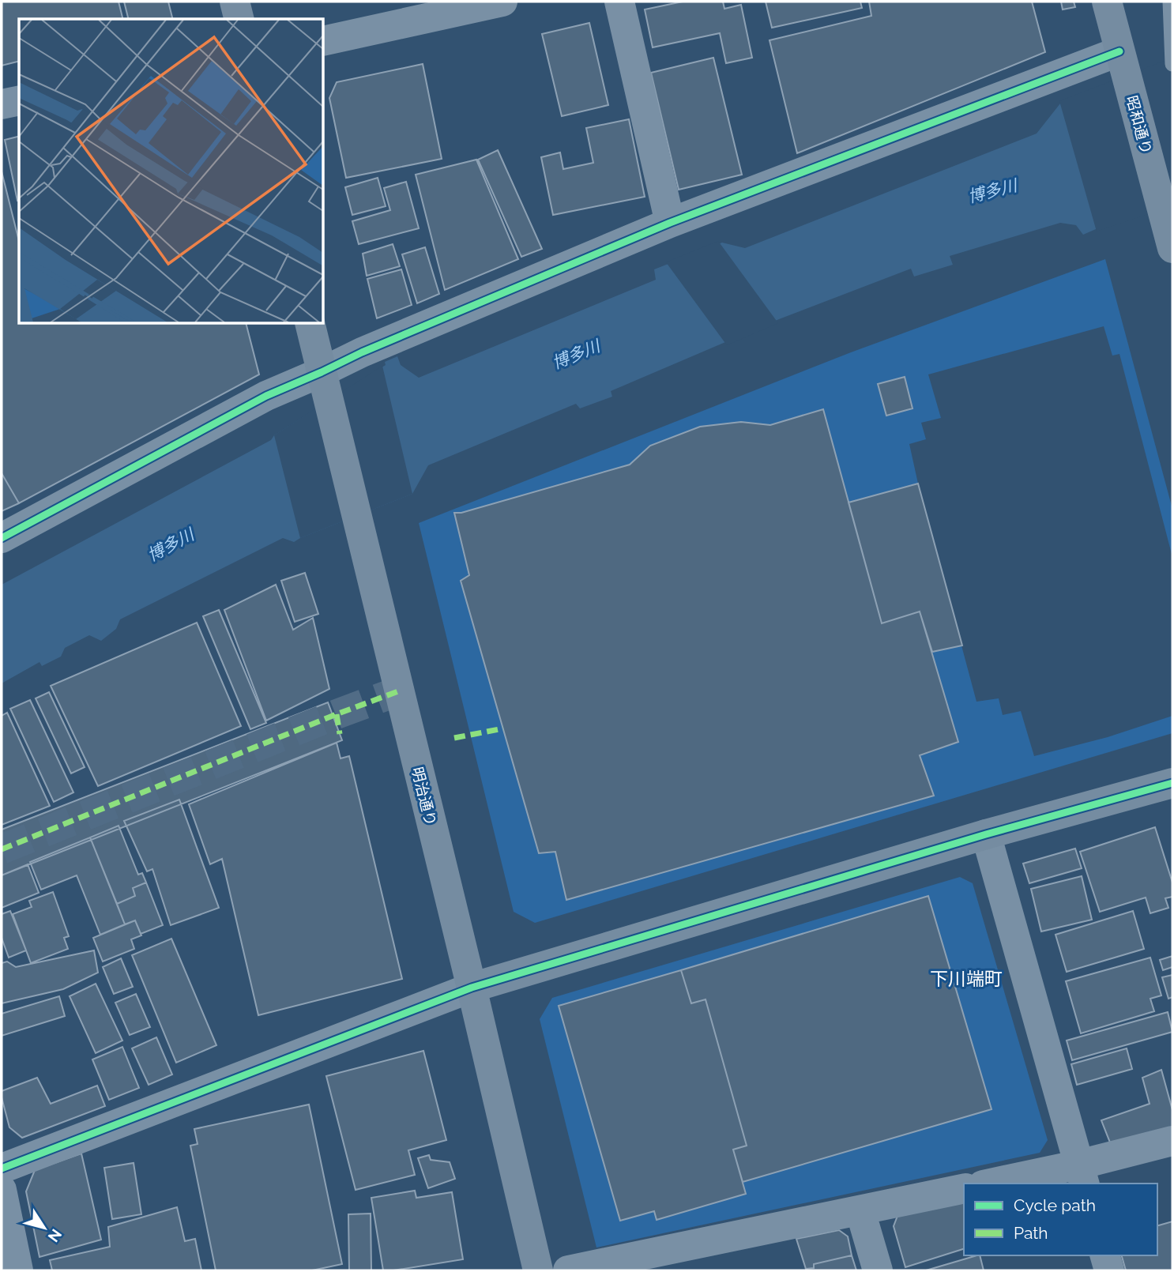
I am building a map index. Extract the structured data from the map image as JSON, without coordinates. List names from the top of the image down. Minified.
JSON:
{"streets":{"street":["昭和通り","明治通り"]},"districts":["下川端町"],"water":["博多川"],"legend":["Cycle path","Path"],"north":"bottom right"}
